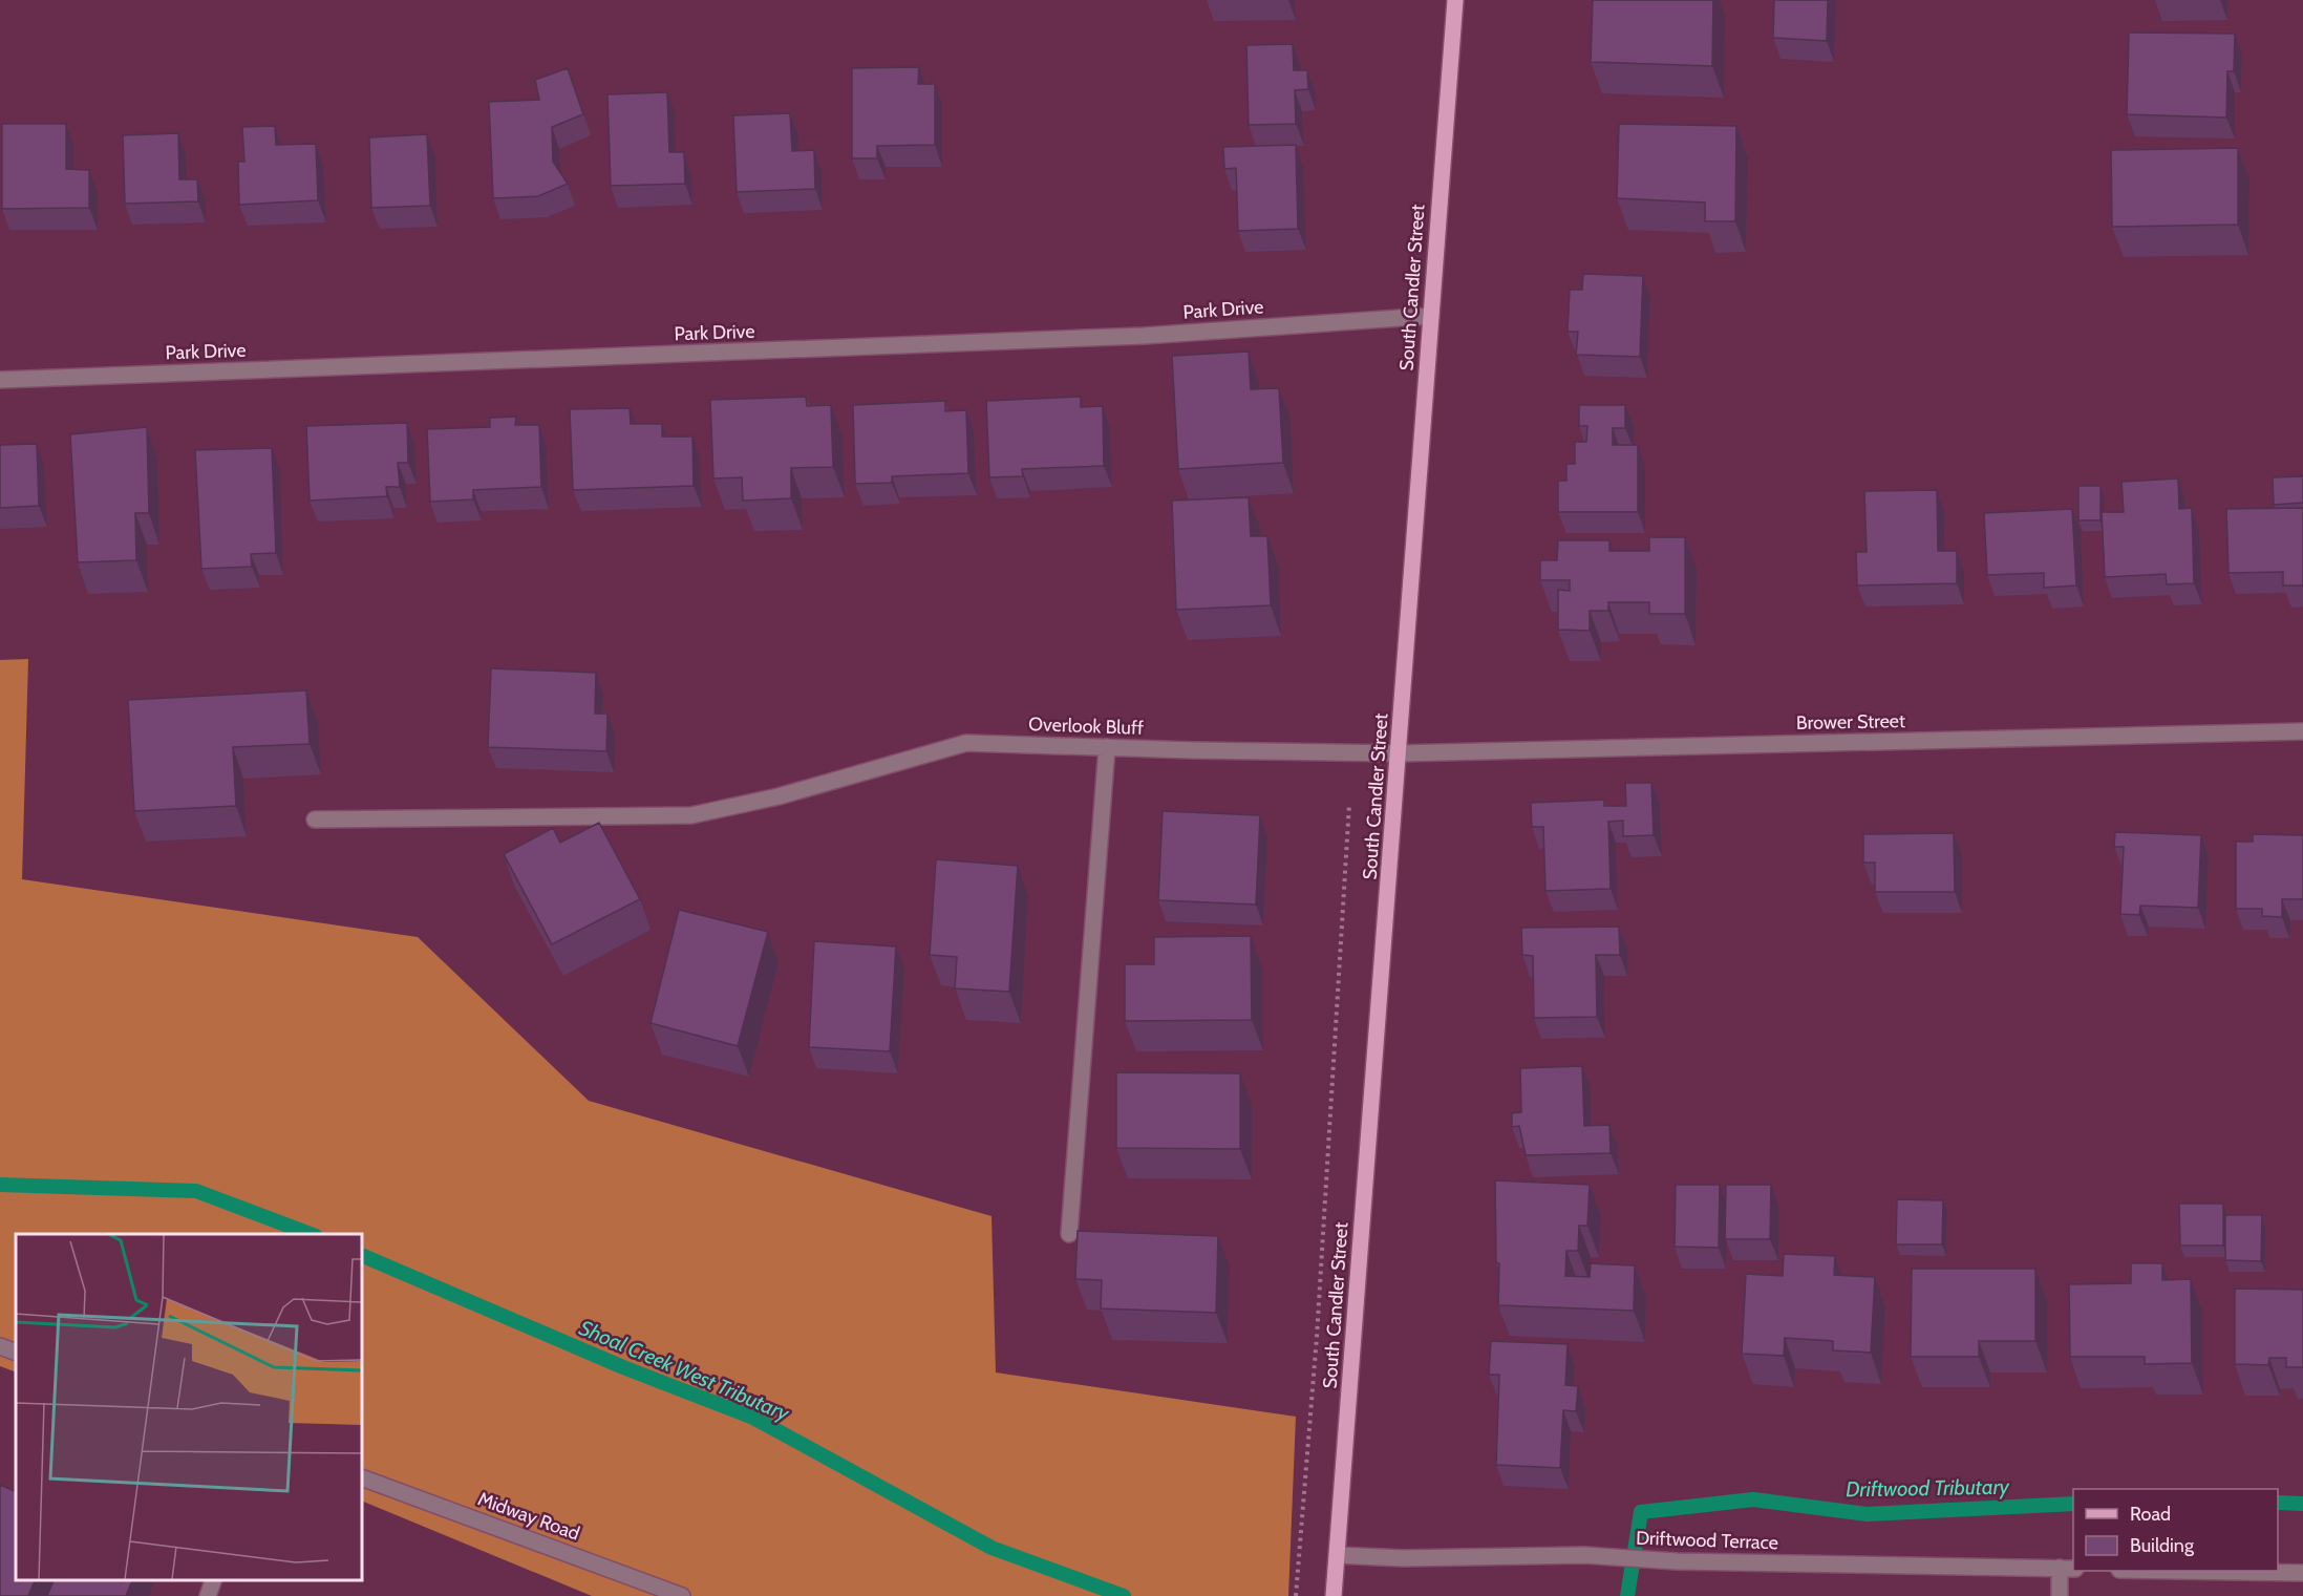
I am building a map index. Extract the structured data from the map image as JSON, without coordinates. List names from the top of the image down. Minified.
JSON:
{"streets":{"main road":["South Candler Street"],"street":["Park Drive","Brower Street","Overlook Bluff","Midway Road","Driftwood Terrace"]},"crossings":[["South Candler Street","Park Drive"],["South Candler Street","Brower Street"],["South Candler Street","Overlook Bluff"],["South Candler Street","Driftwood Terrace"],["Brower Street","Overlook Bluff"]],"water":["Shoal Creek West Tributary","Driftwood Tributary"],"legend":["Road","Building"]}
